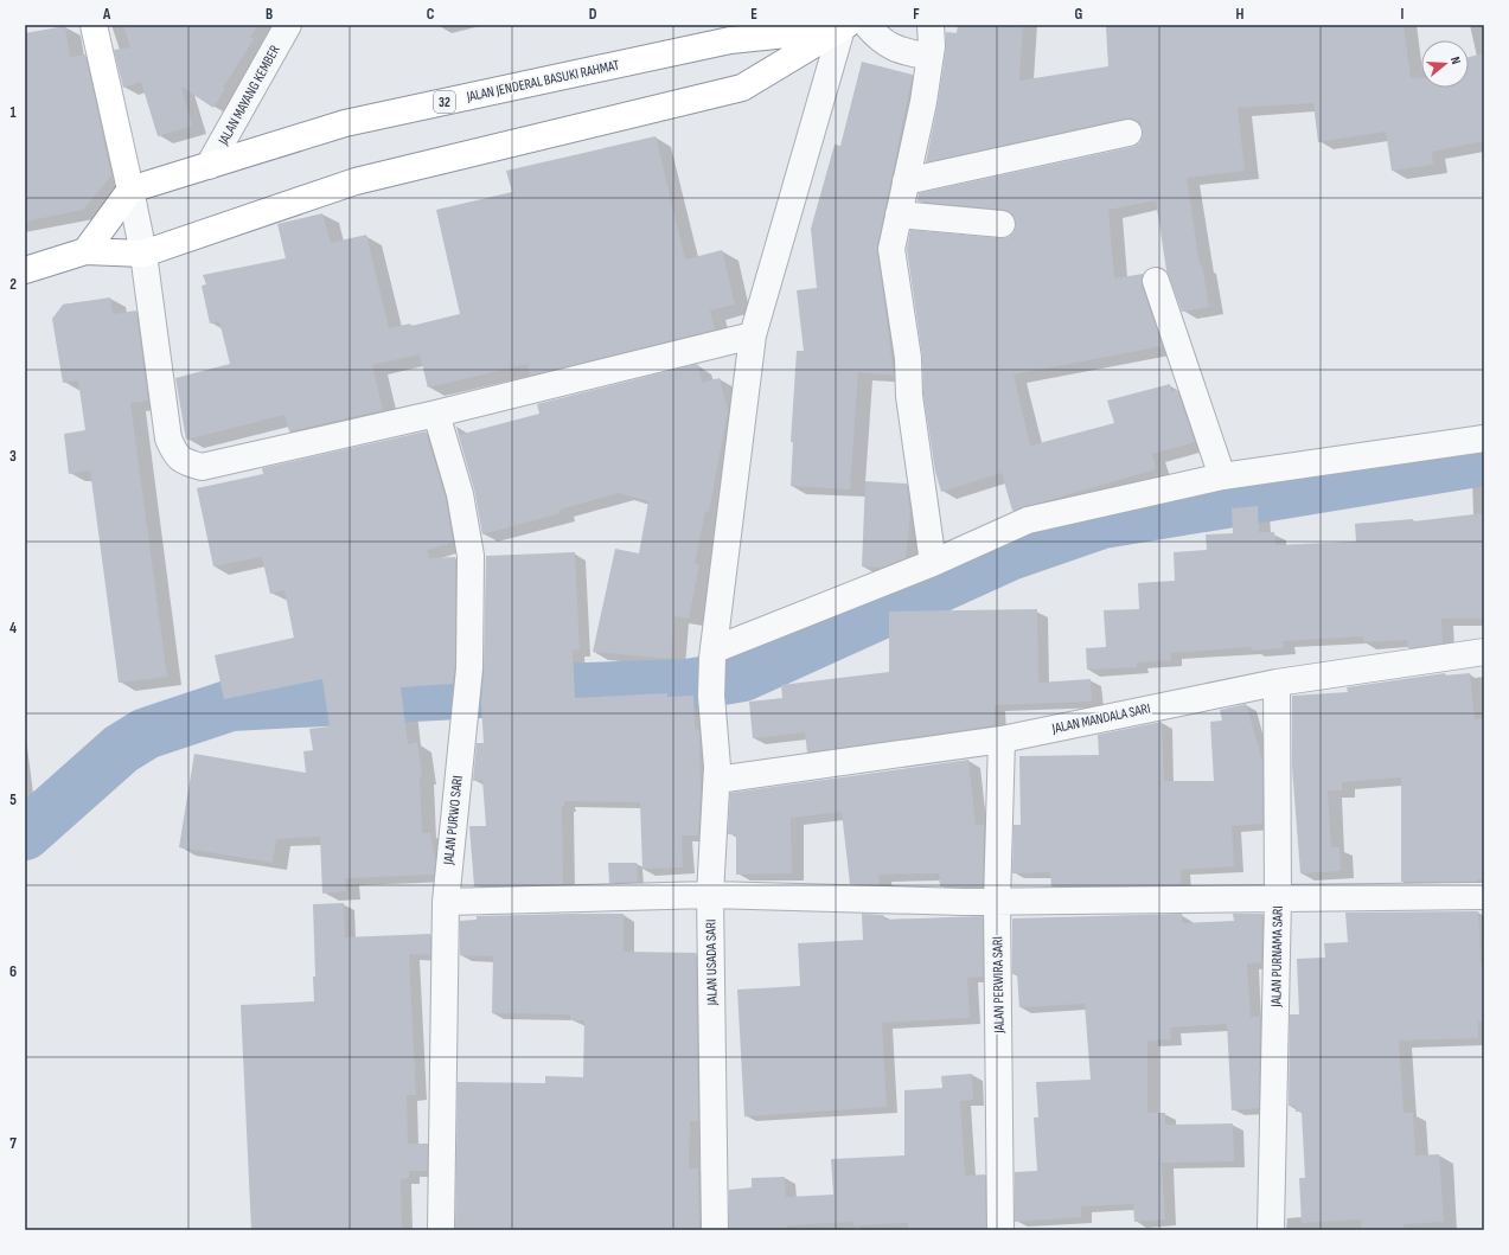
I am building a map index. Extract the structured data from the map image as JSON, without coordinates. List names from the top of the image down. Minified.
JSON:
{"streets":{"main road":["JALAN JENDERAL BASUKI RAHMAT","32"],"street":["JALAN MAYANG KEMBER","JALAN MANDALA SARI","JALAN PURWO SARI","JALAN PURNAMA SARI","JALAN USADA SARI","JALAN PERWIRA SARI"]},"crossings":[["JALAN JENDERAL BASUKI RAHMAT","JALAN MAYANG KEMBER"],["JALAN JENDERAL BASUKI RAHMAT","JALAN USADA SARI"],["JALAN MANDALA SARI","JALAN PURNAMA SARI"],["JALAN MANDALA SARI","JALAN USADA SARI"],["JALAN MANDALA SARI","JALAN PERWIRA SARI"]],"north":"right","grid":{"columns":["A","B","C","D","E","F","G","H","I"],"rows":["1","2","3","4","5","6","7"]}}
